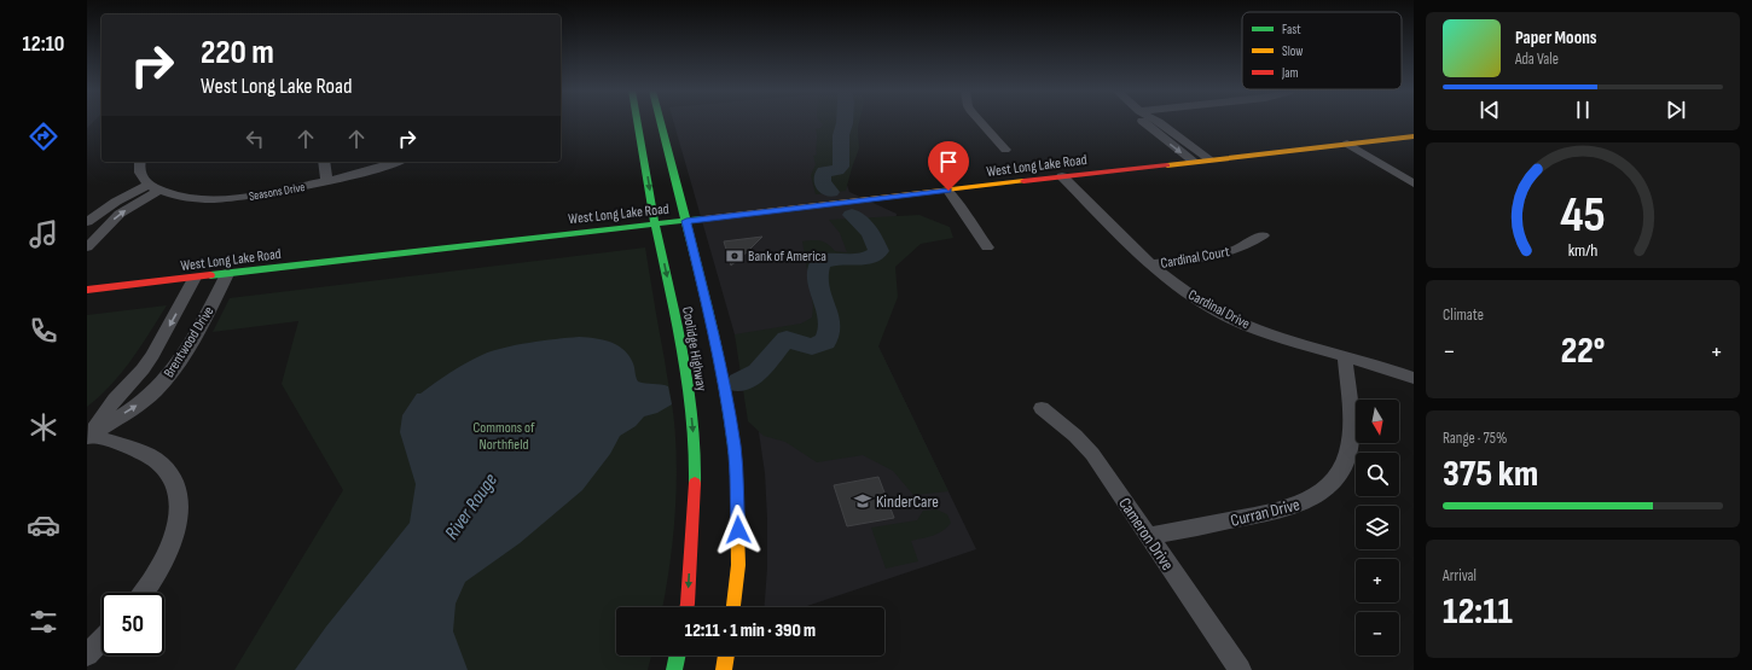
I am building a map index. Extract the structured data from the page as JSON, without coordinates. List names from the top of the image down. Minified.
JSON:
{"streets":{"main road":["West Long Lake Road","Coolidge Highway"],"street":["Seasons Drive","Cardinal Court","Cardinal Drive","Brentwood Drive","Curran Drive","Cameron Drive"]},"crossings":[["West Long Lake Road","Cardinal Drive"],["West Long Lake Road","Brentwood Drive"],["West Long Lake Road","Coolidge Highway"],["Cardinal Court","Cardinal Drive"],["Cardinal Drive","Curran Drive"],["Curran Drive","Cameron Drive"]],"water":["River Rouge"],"parks":["Commons of Northfield"],"places":{"bank":["Bank of America"],"school or university":["KinderCare"]},"legend":["Fast","Slow","Jam"],"north":"bottom","page":{"tabs":"12:10","turn":["220 m","West Long Lake Road"],"song":["Paper Moons","Ada Vale"],"tile":["Climate",["Range · 75%","375 km"],["Arrival","12:11"]],"heat":["−","22°","+"],"map_buttons":["+","−"],"limit":"50","trip":"12:11 · 1 min · 390 m","gauge":["45","km/h"]}}
